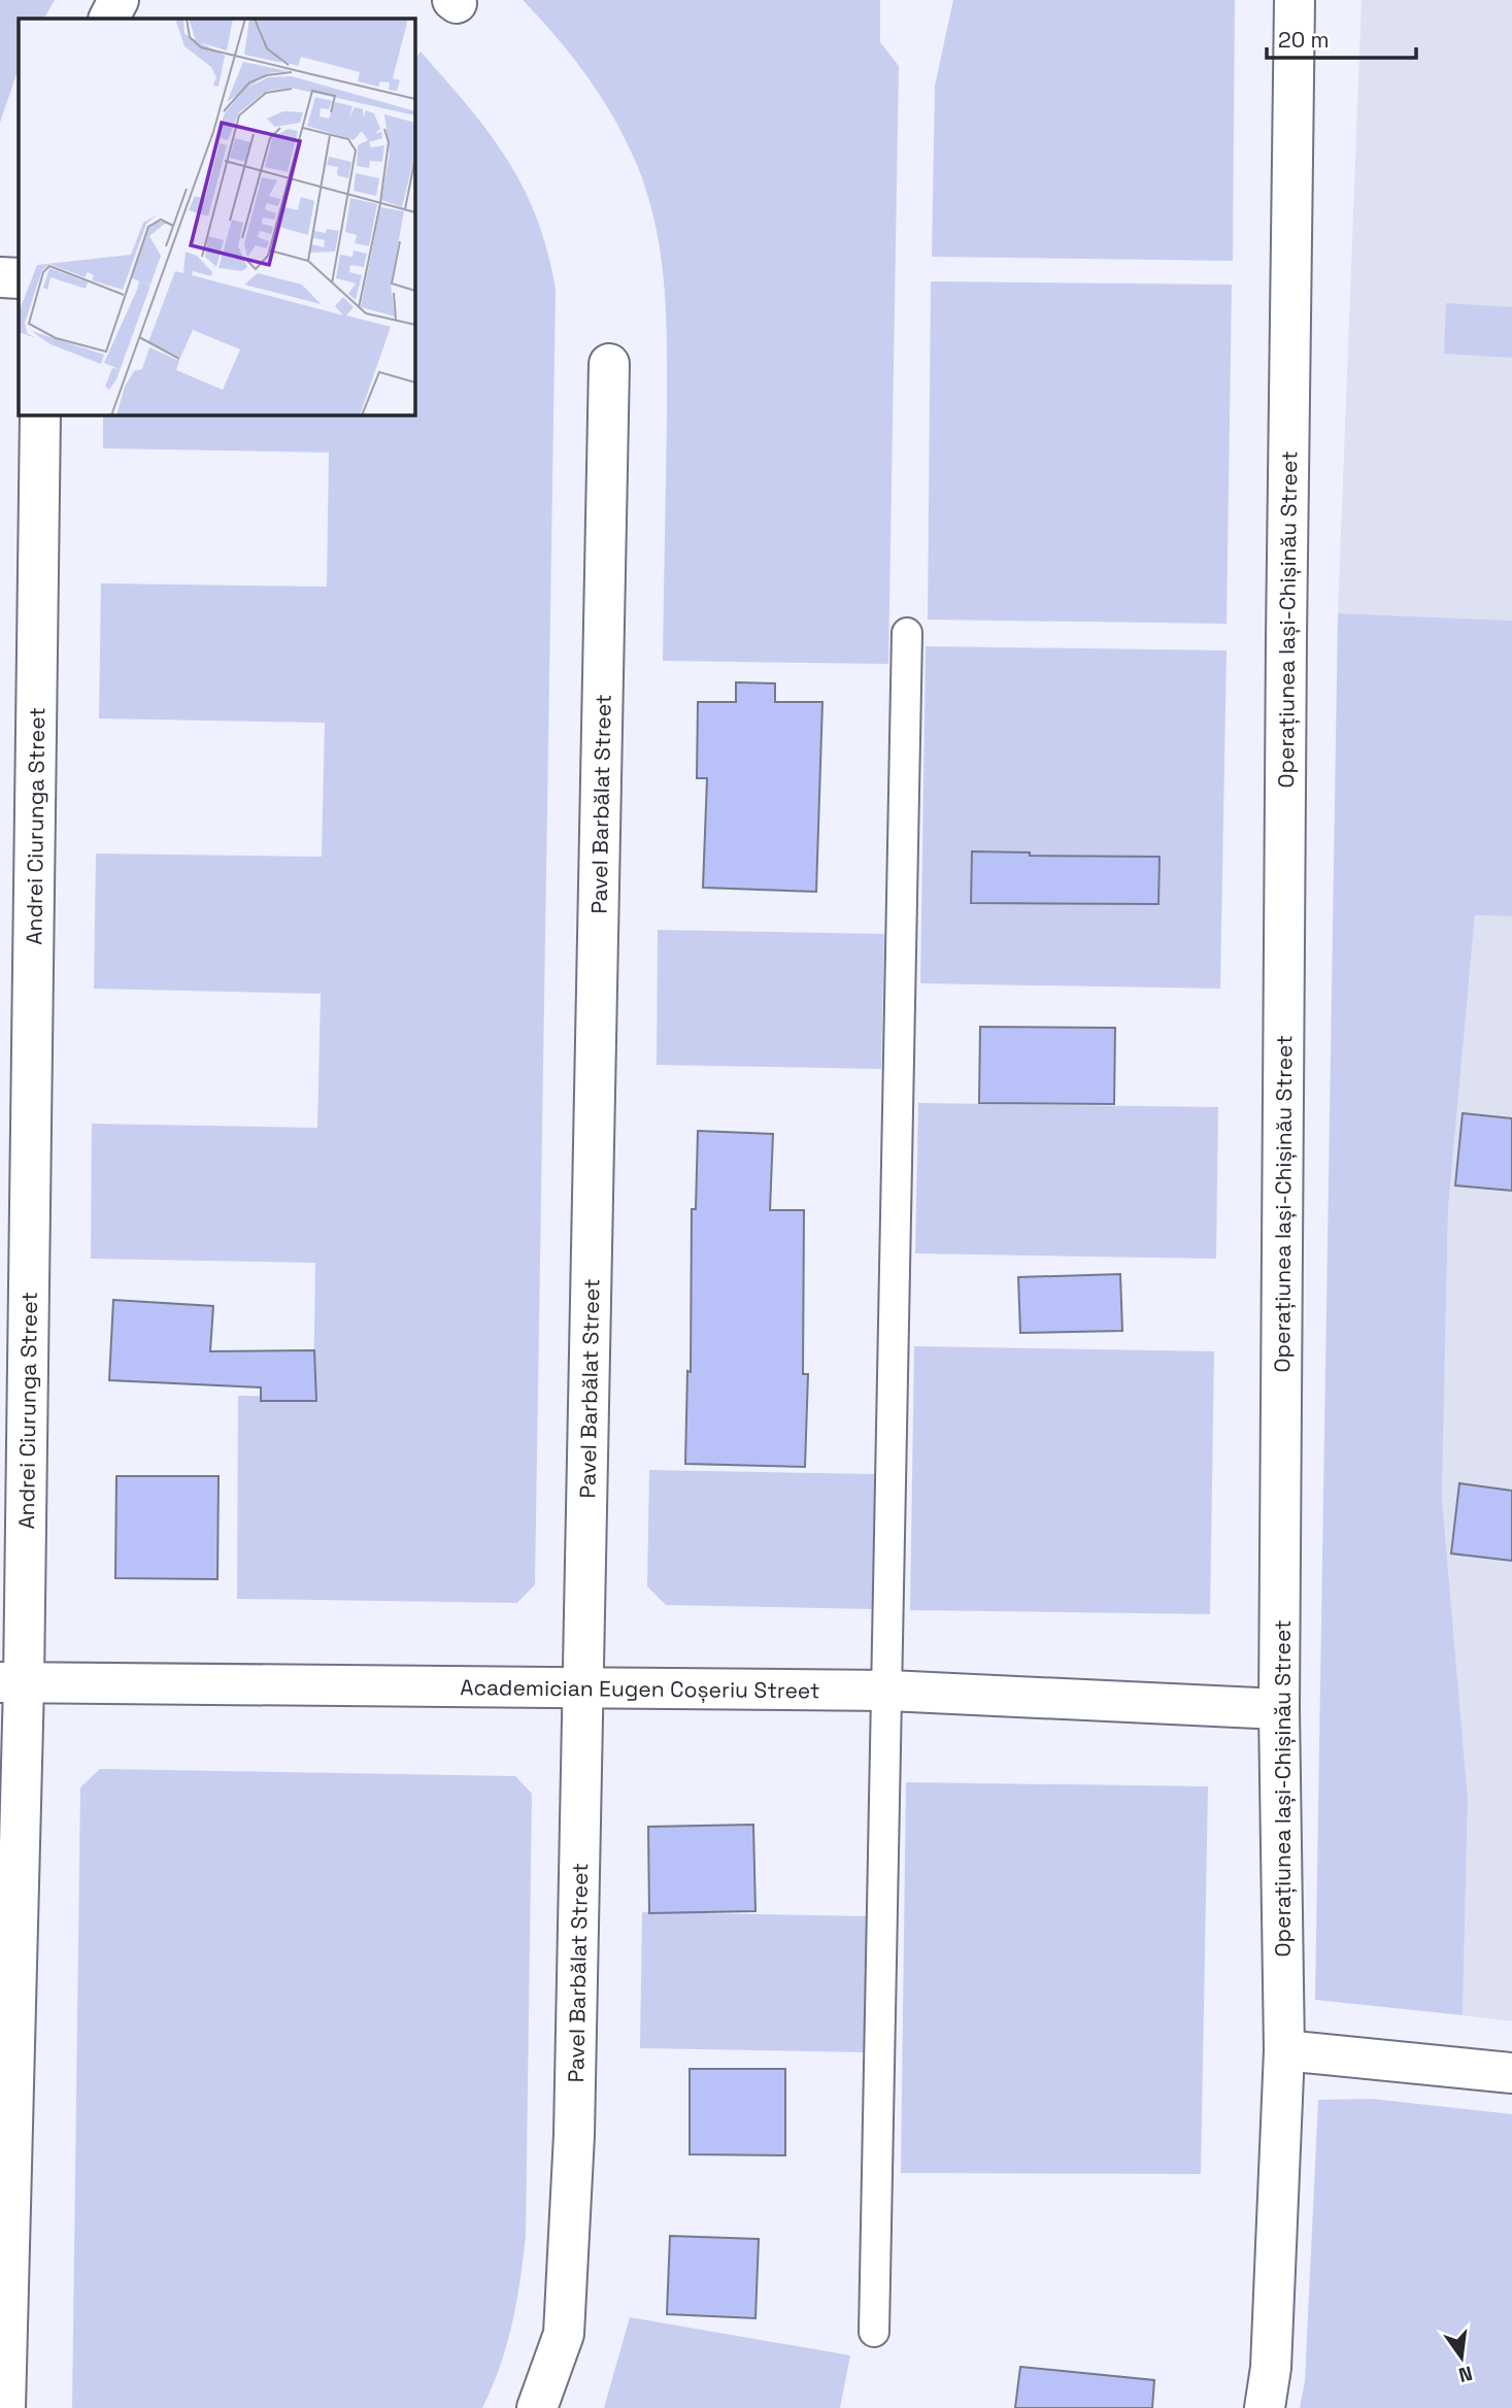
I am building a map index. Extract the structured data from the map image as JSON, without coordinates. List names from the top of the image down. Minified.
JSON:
{"streets":{"street":["Operațiunea Iași-Chișinău Street","Pavel Barbălat Street","Andrei Ciurunga Street","Academician Eugen Coșeriu Street"]},"crossings":[["Operațiunea Iași-Chișinău Street","Academician Eugen Coșeriu Street"],["Pavel Barbălat Street","Academician Eugen Coșeriu Street"],["Andrei Ciurunga Street","Academician Eugen Coșeriu Street"]],"scale_bar":"20 m","north":"bottom"}
